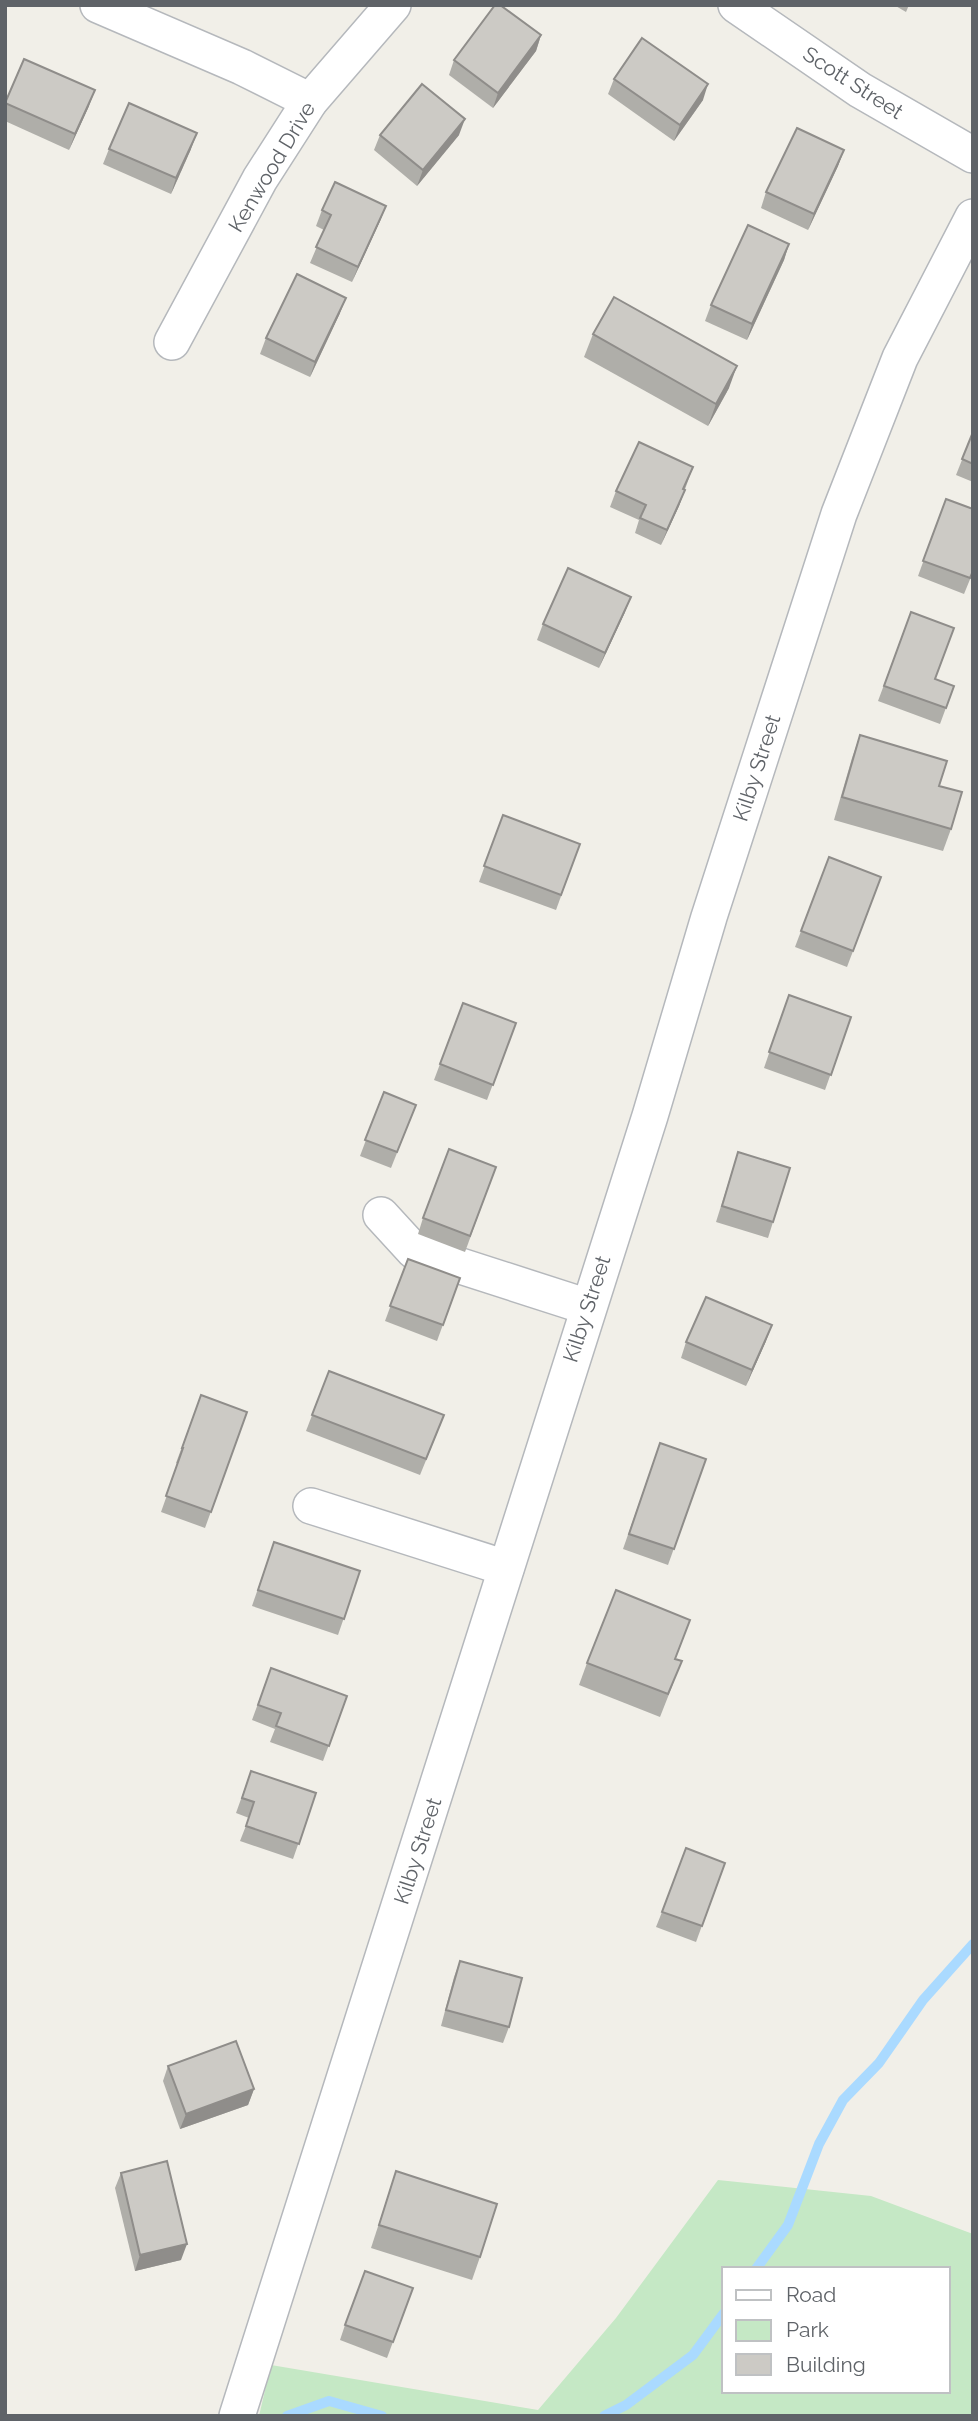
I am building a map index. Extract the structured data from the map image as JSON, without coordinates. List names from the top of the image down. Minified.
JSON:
{"streets":{"street":["Scott Street","Kenwood Drive","Kilby Street"]},"legend":["Road","Park","Building"]}
